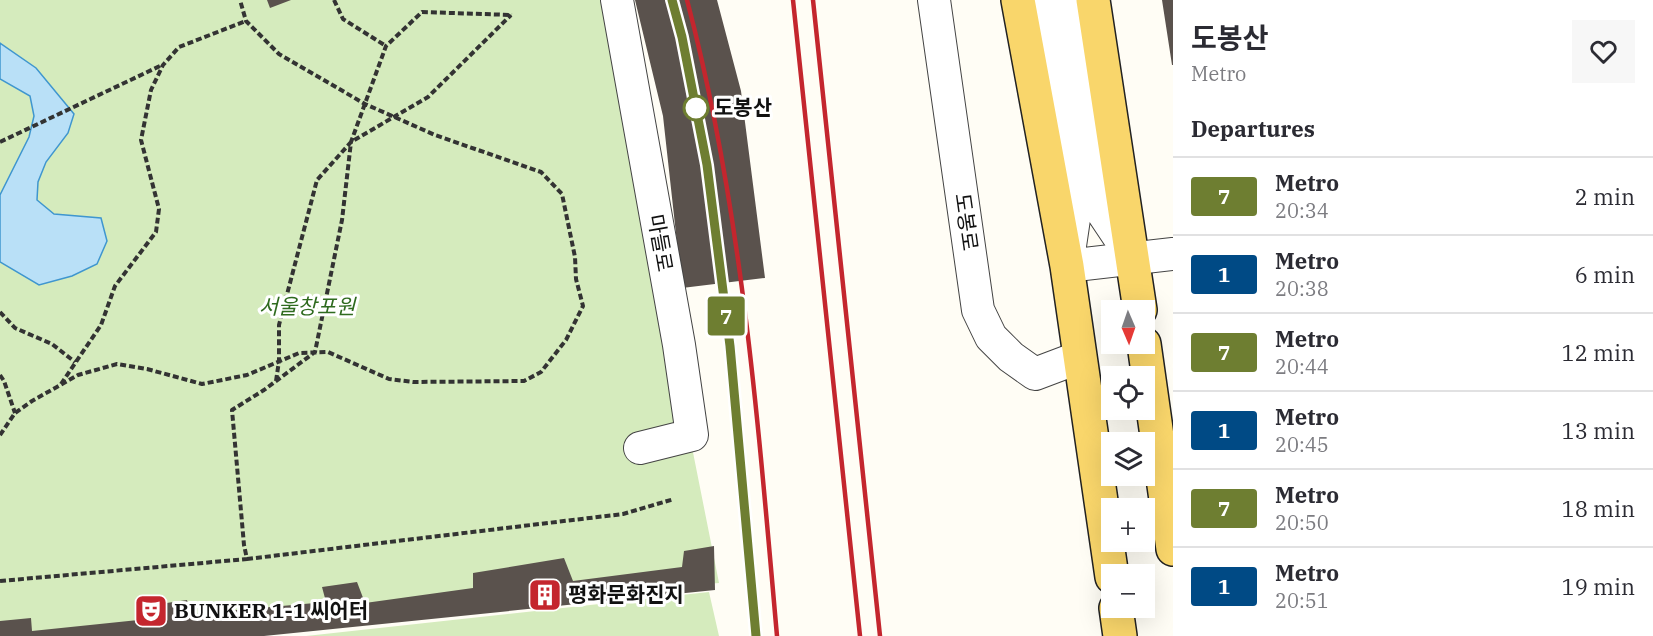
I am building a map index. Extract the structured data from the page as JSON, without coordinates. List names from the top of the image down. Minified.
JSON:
{"streets":{"street":["도봉로","마들로"]},"parks":["서울창포원"],"places":{"other":["도봉산"],"building":["평화문화진지"],"theatre":["BUNKER 1-1 씨어터"]},"lines":["metro line 7"],"north":"bottom","page":{"on_map":"7","heading":[["도봉산","Metro"],"Departures"],"list":[{"mark":"7","name":"Metro","note":"20:34","value":"2 min"},{"mark":"1","name":"Metro","note":"20:38","value":"6 min"},{"mark":"7","name":"Metro","note":"20:44","value":"12 min"},{"mark":"1","name":"Metro","note":"20:45","value":"13 min"},{"mark":"7","name":"Metro","note":"20:50","value":"18 min"},{"mark":"1","name":"Metro","note":"20:51","value":"19 min"}],"map_buttons":["+","−"]}}
